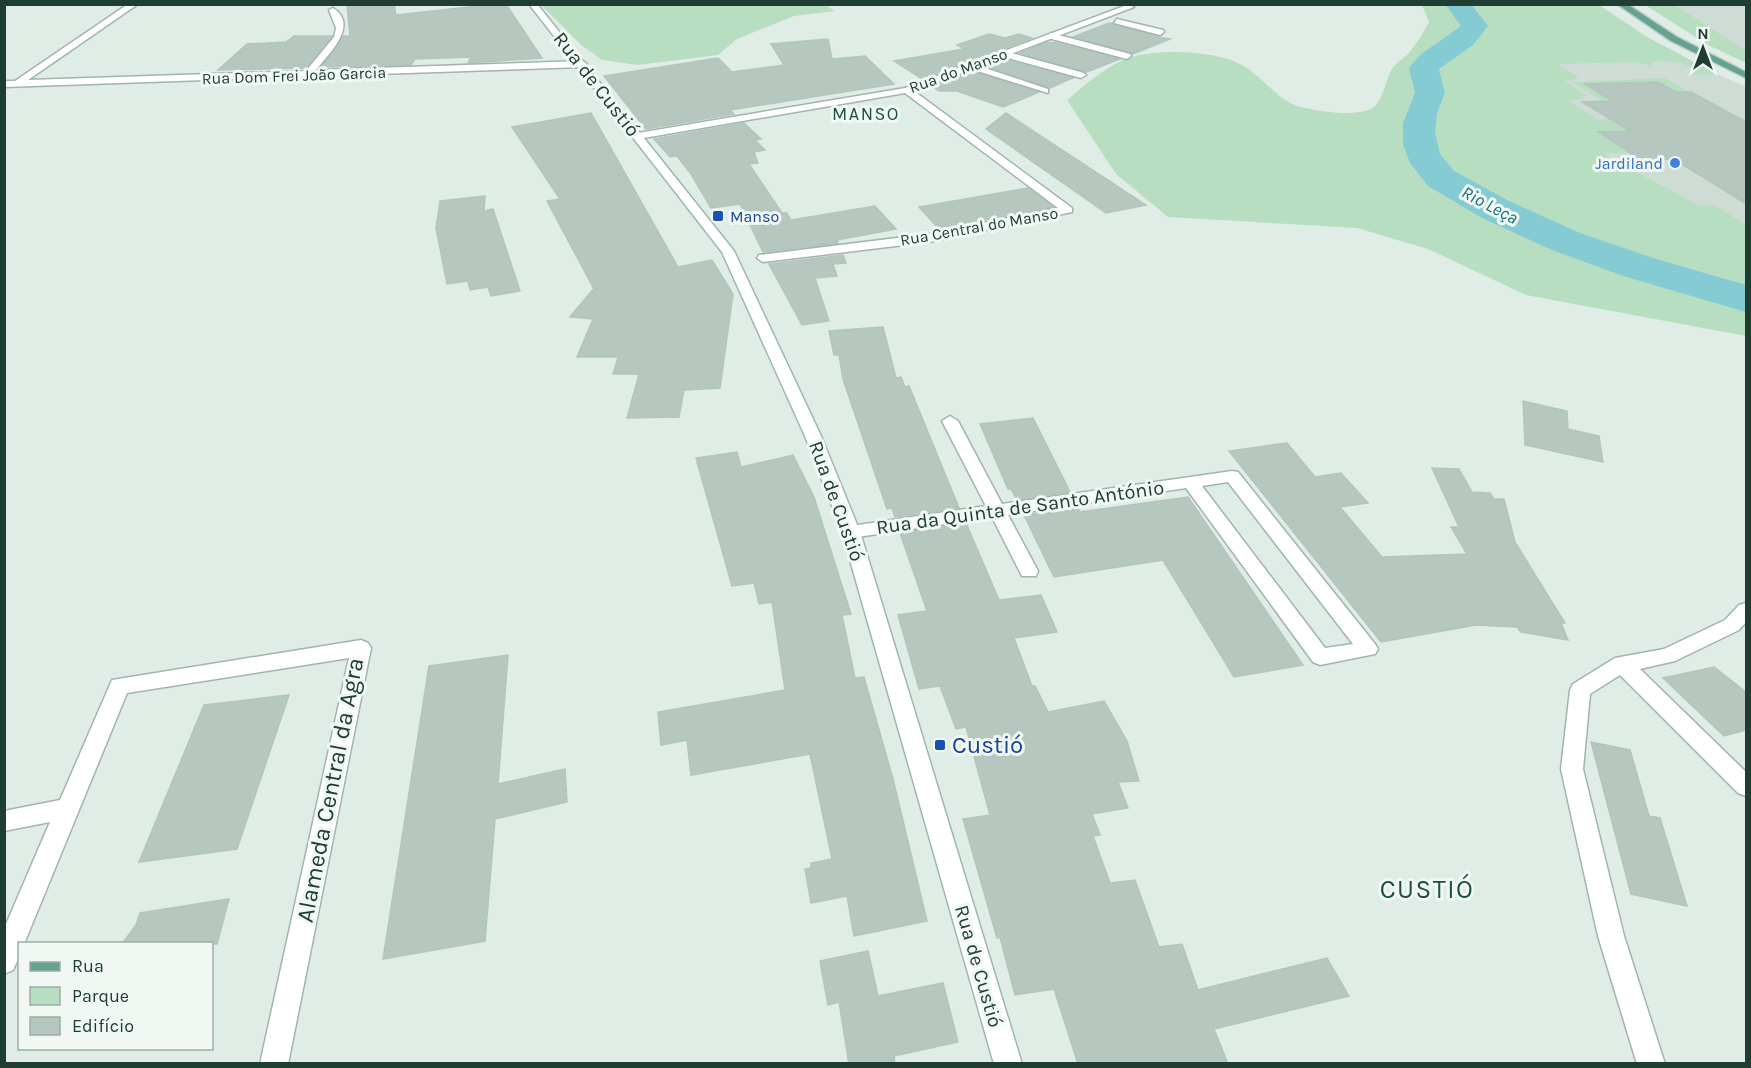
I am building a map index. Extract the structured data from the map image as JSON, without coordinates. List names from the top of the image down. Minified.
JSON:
{"streets":{"street":["Rua do Manso","Rua Dom Frei João Garcia","Rua de Custió","Rua Central do Manso","Rua da Quinta de Santo António","Alameda Central da Agra"]},"crossings":[["Rua do Manso","Rua de Custió"],["Rua do Manso","Rua Central do Manso"],["Rua Dom Frei João Garcia","Rua de Custió"],["Rua de Custió","Rua da Quinta de Santo António"]],"districts":["MANSO","CUSTIÓ"],"water":["Rio Leça"],"places":{"other":["Jardiland"],"transit":["Manso","Custió"]},"legend":["Rua","Parque","Edifício"],"north":"top"}
